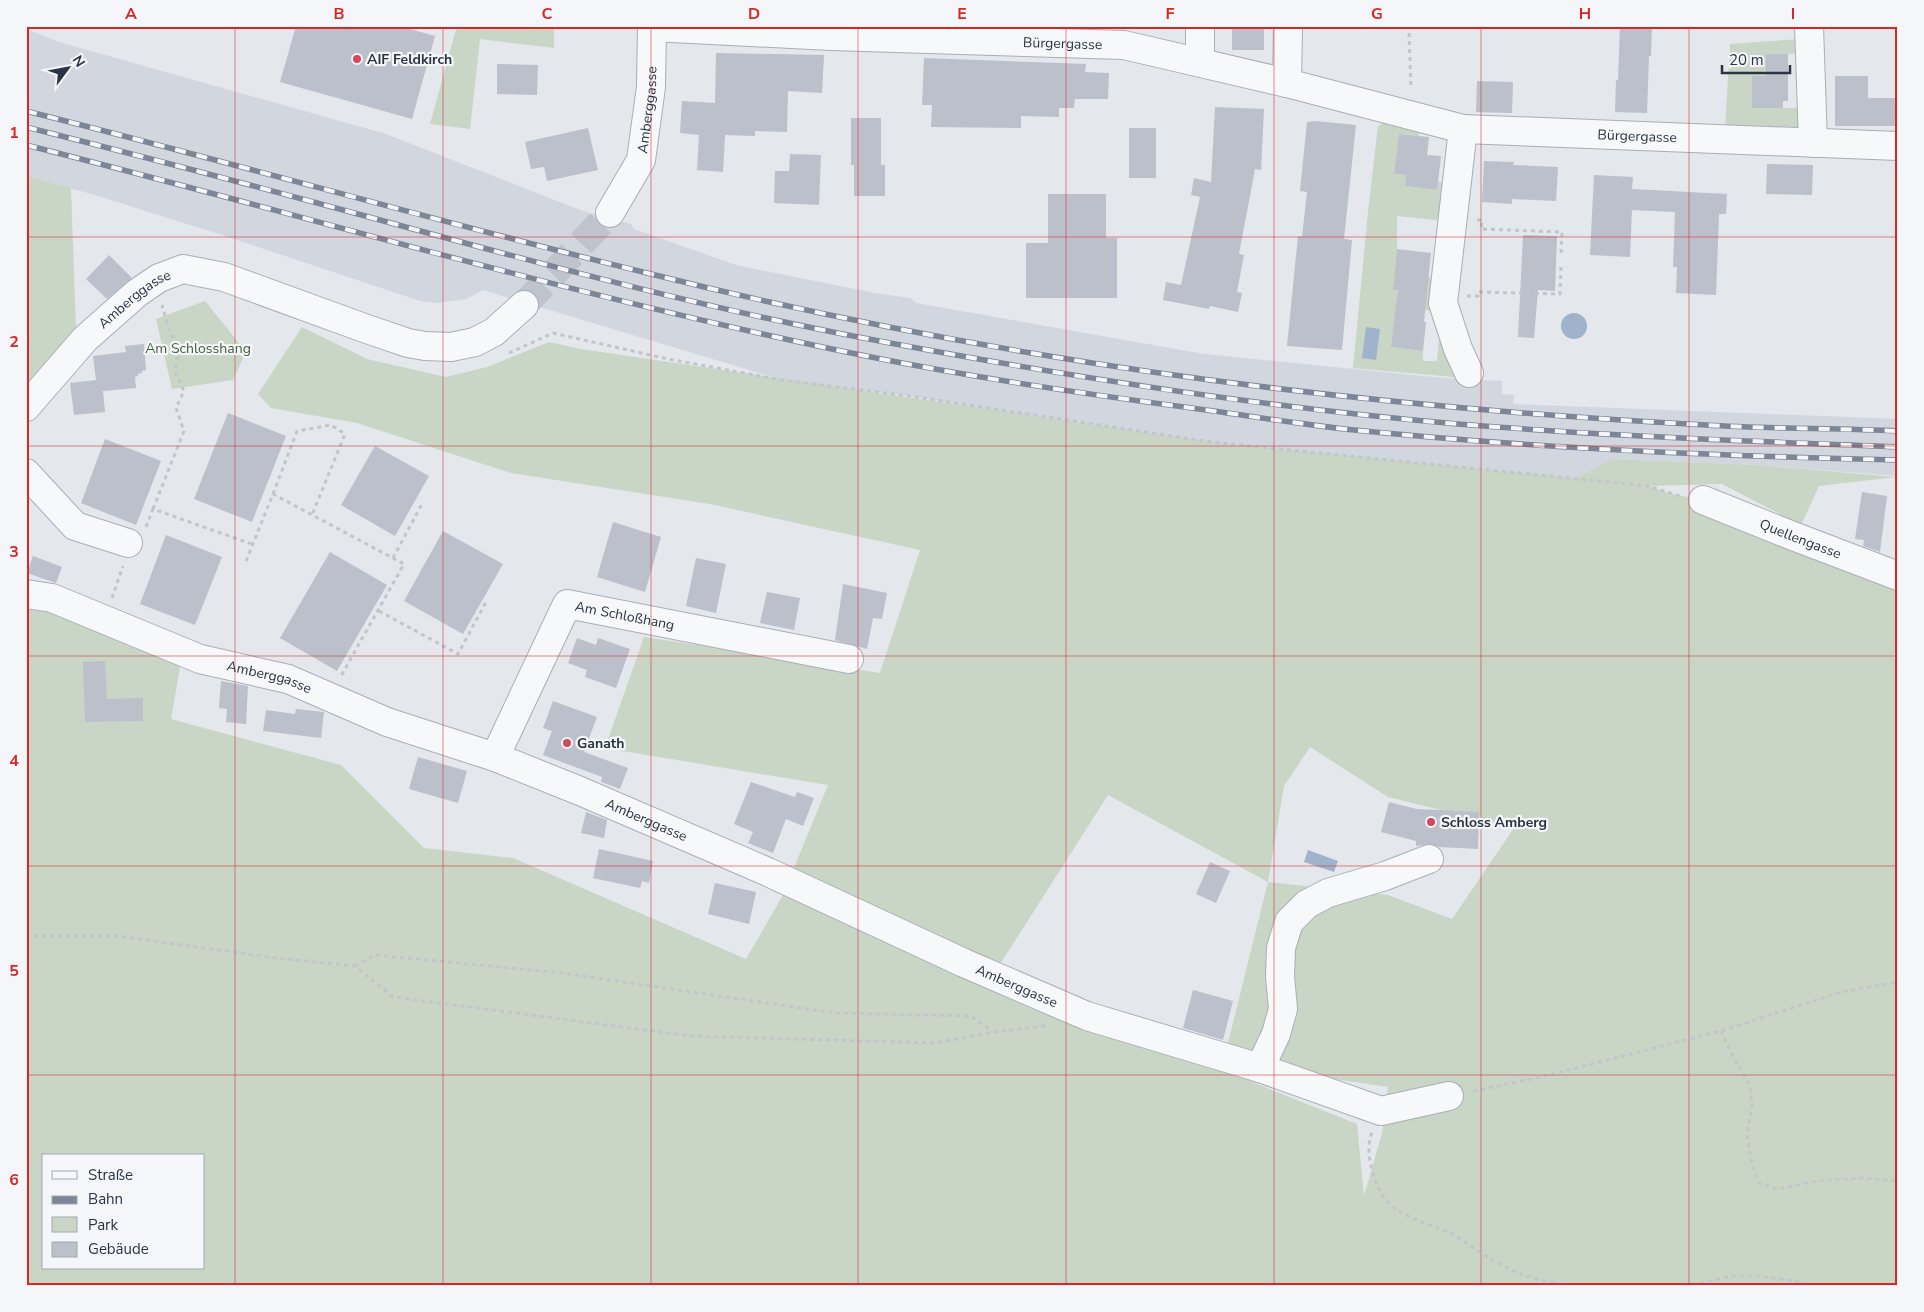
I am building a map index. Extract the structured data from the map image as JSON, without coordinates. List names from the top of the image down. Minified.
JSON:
{"streets":{"street":["Bürgergasse","Amberggasse","Quellengasse","Am Schloßhang"]},"crossings":[["Bürgergasse","Amberggasse"],["Amberggasse","Am Schloßhang"]],"parks":["Am Schlosshang"],"places":["AIF Feldkirch","Ganath","Schloss Amberg"],"legend":["Straße","Bahn","Park","Gebäude"],"scale_bar":"20 m","north":"top right","grid":{"columns":["A","B","C","D","E","F","G","H","I"],"rows":["1","2","3","4","5","6"]}}
